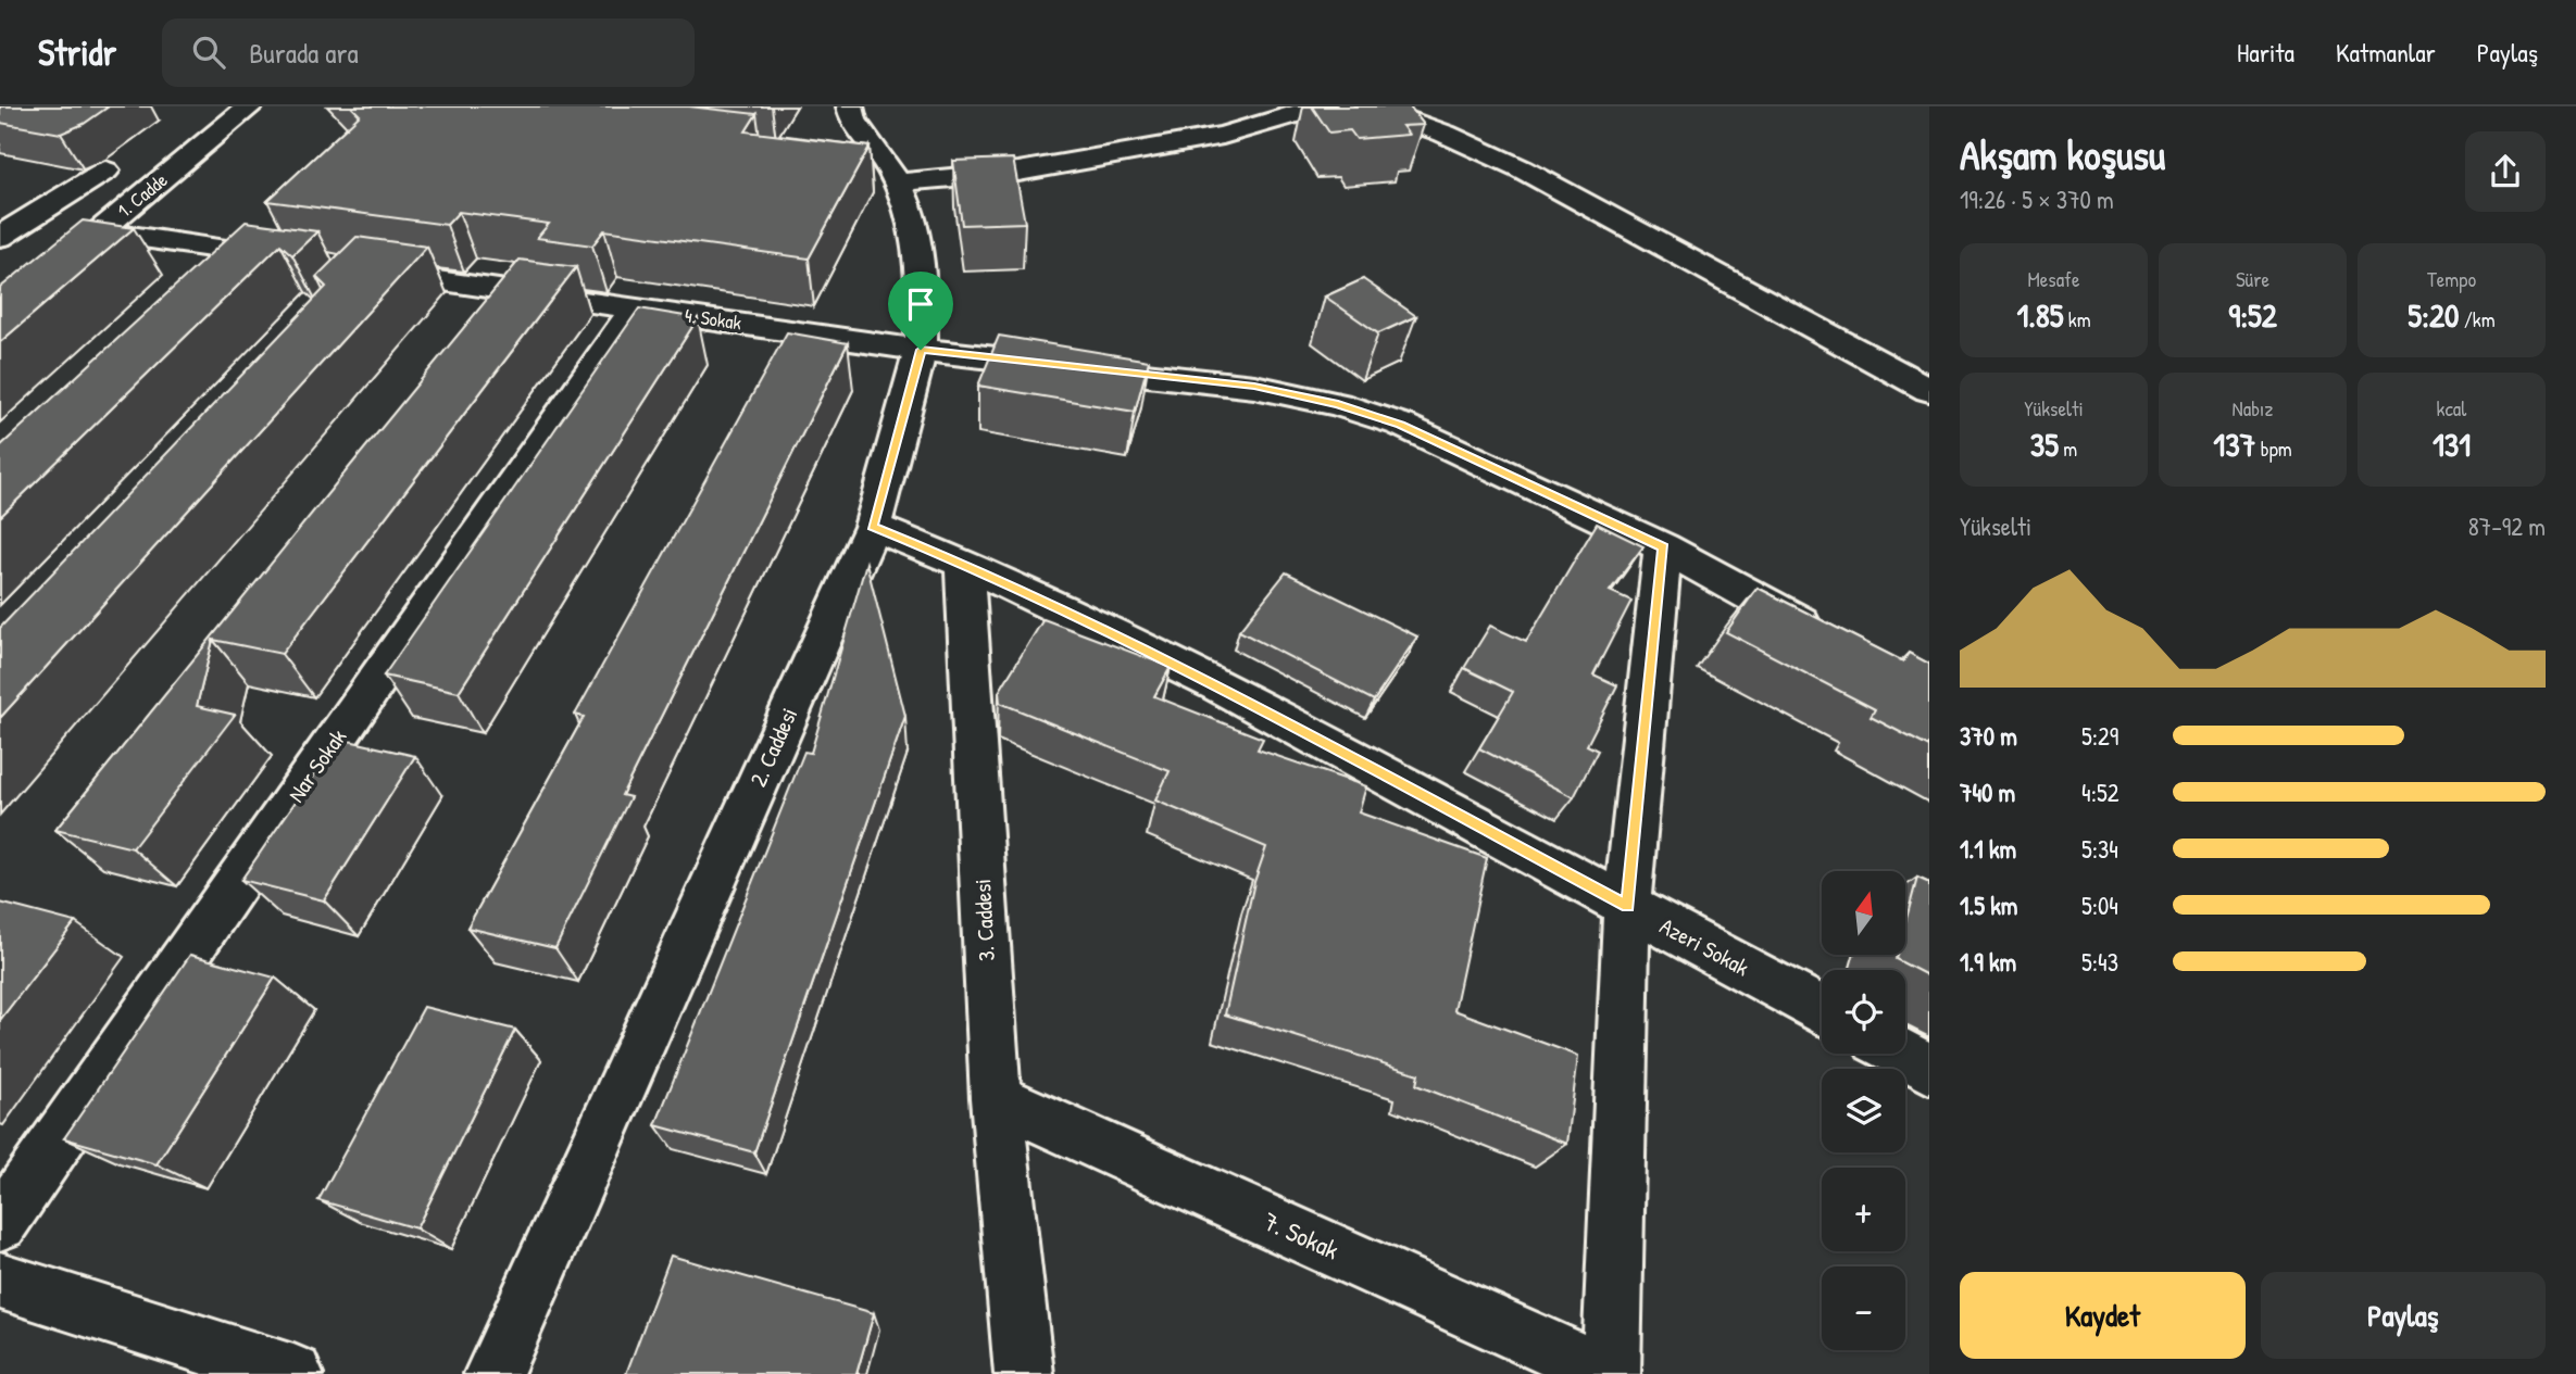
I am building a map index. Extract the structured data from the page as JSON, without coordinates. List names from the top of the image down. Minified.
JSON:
{"streets":{"street":["1. Cadde","4. Sokak","2. Caddesi","Nar Sokak","3. Caddesi","Azeri Sokak","7. Sokak"]},"crossings":[["4. Sokak","2. Caddesi"],["4. Sokak","Nar Sokak"],["3. Caddesi","Azeri Sokak"],["3. Caddesi","7. Sokak"]],"north":"top","page":{"header":"Stridr","search":"Burada ara","nav":["Harita","Katmanlar","Paylaş"],"heading":["Akşam koşusu","19:26 · 5 × 370 m"],"stats":[["Mesafe","1.85 km"],["Süre","9:52"],["Tempo","5:20 /km"],["Yükselti","35 m"],["Nabız","137 bpm"],["kcal","131"]],"chart":["Yükselti","87–92 m"],"list":[{"name":"370 m","note":"5:29"},{"name":"740 m","note":"4:52"},{"name":"1.1 km","note":"5:34"},{"name":"1.5 km","note":"5:04"},{"name":"1.9 km","note":"5:43"}],"map_buttons":["+","−"],"buttons":["Kaydet","Paylaş"]}}
